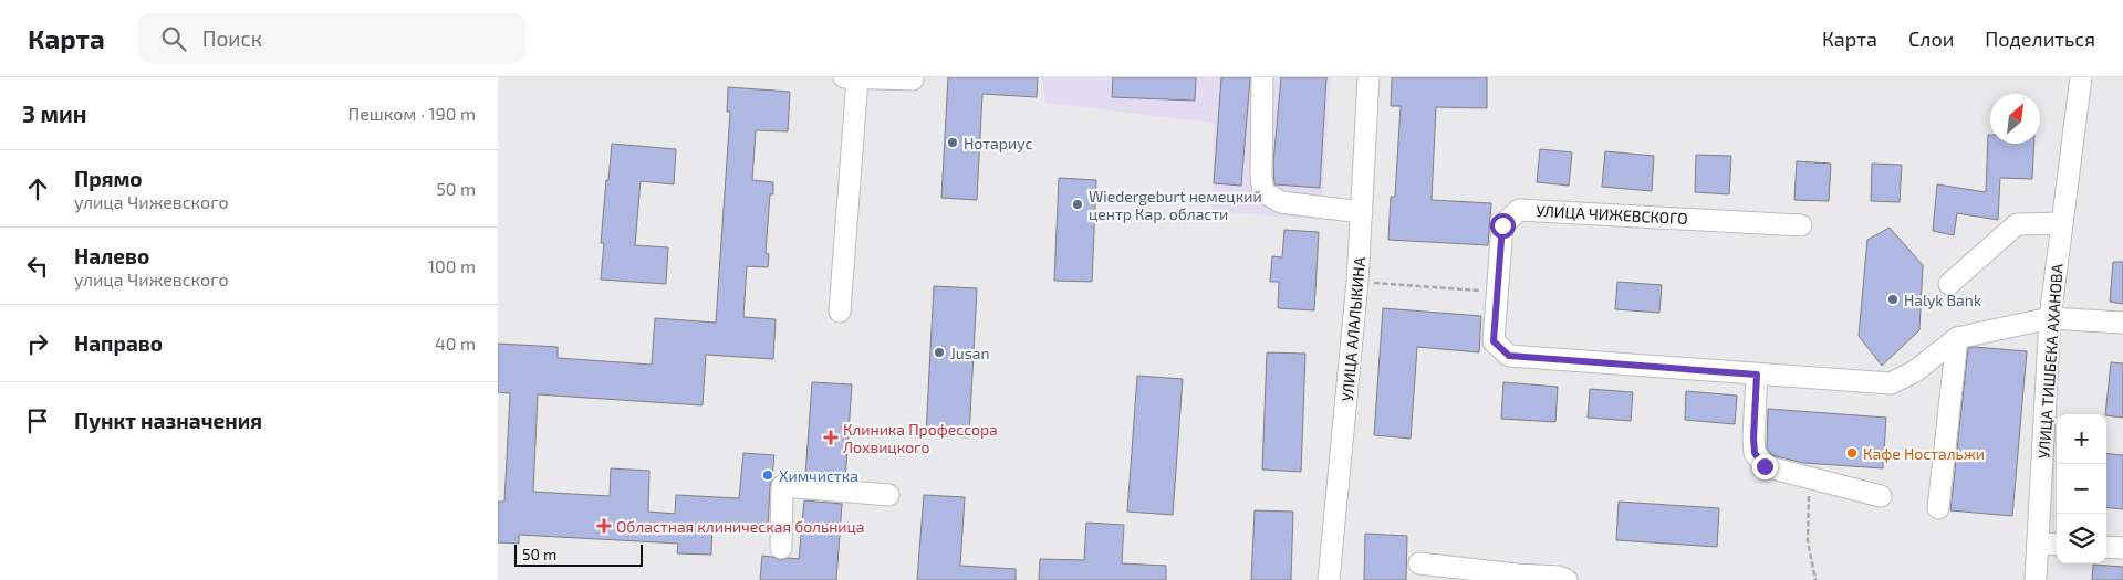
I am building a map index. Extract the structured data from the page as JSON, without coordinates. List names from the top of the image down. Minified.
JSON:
{"streets":{"street":["УЛИЦА ЧИЖЕВСКОГО","УЛИЦА АЛАЛЫКИНА","УЛИЦА ТИШБЕКА АХАНОВА"]},"crossings":[["УЛИЦА ЧИЖЕВСКОГО","УЛИЦА ТИШБЕКА АХАНОВА"]],"places":{"other":["Нотариус","Wiedergeburt немецкий центр Кар. области","Halyk Bank","Jusan","Кафе Ностальжи","Химчистка"],"health":["Клиника Профессора Лохвицкого","Областная клиническая больница"]},"scale_bar":"50 m","north":"top right","page":{"header":"Карта","search":"Поиск","nav":["Карта","Слои","Поделиться"],"heading":["3 мин","Пешком · 190 m"],"list":[["Прямо","улица Чижевского","50 m"],["Налево","улица Чижевского","100 m"],["Направо","40 m"],"Пункт назначения"],"map_buttons":["+","−"],"scale":"50 m"}}
